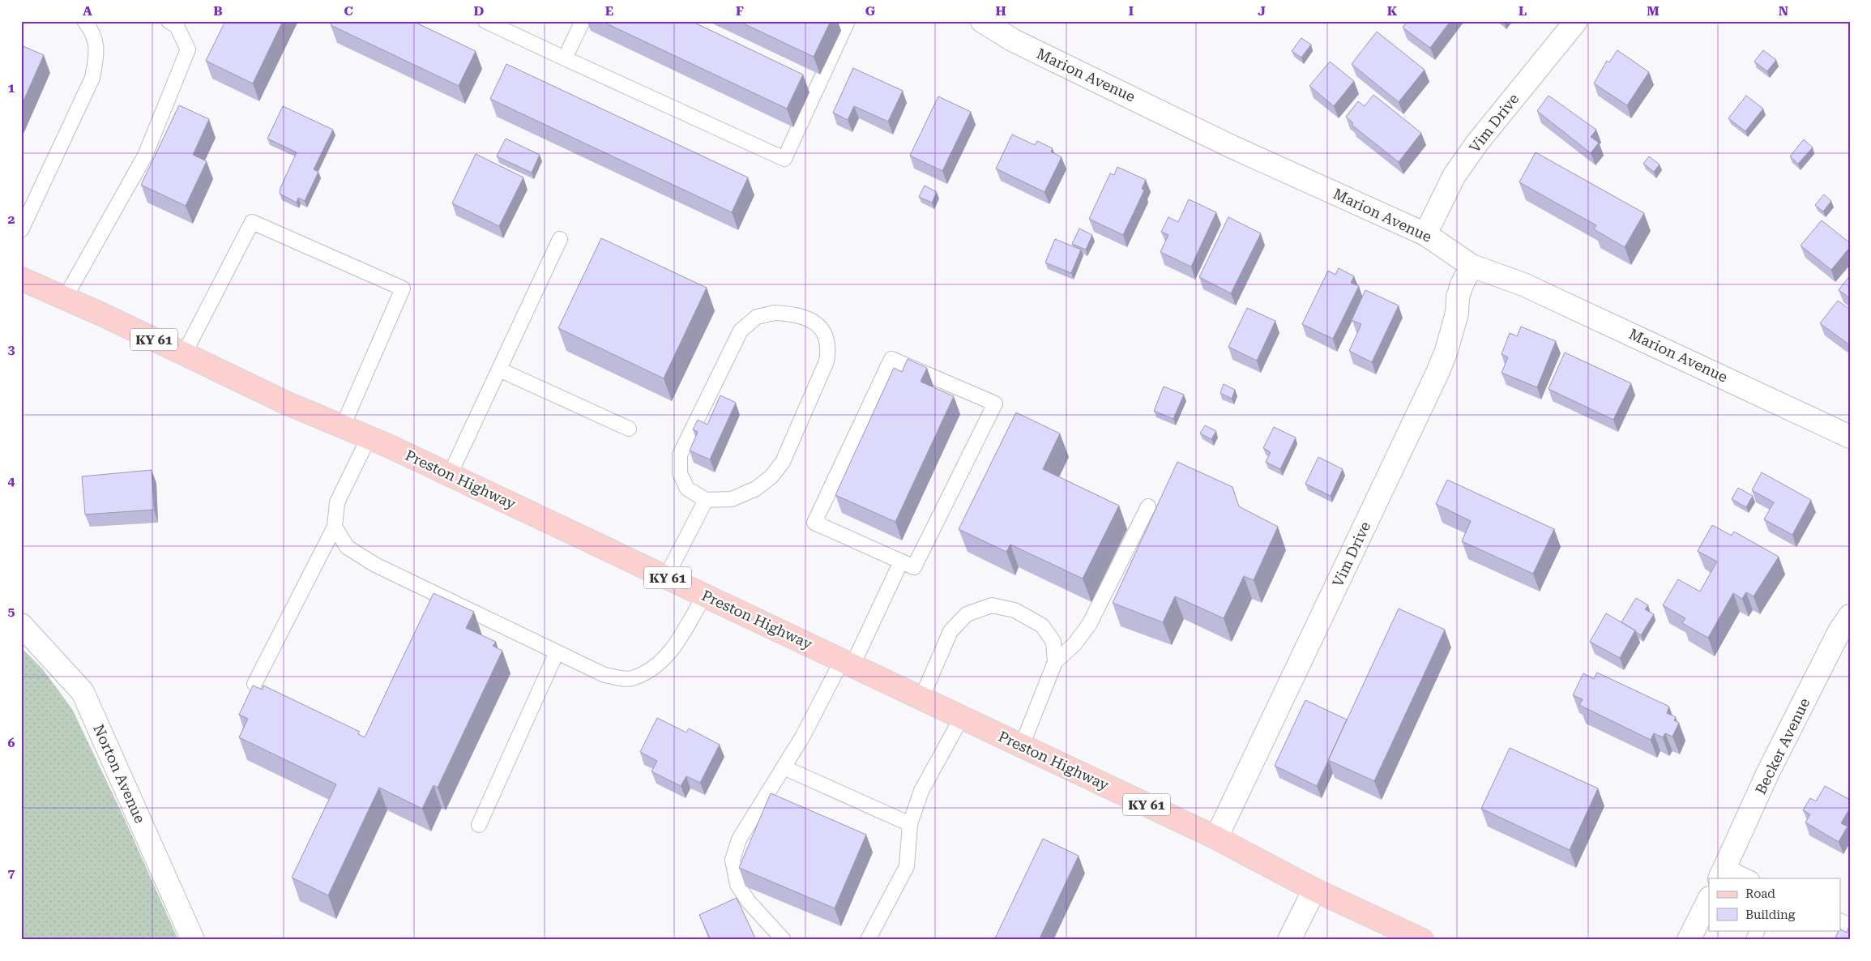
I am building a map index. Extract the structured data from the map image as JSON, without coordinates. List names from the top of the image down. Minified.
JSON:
{"streets":{"main road":["KY 61","Preston Highway"],"street":["Marion Avenue","Vim Drive","Becker Avenue","Norton Avenue"]},"crossings":[["Marion Avenue","Vim Drive"],["Vim Drive","Preston Highway"]],"legend":["Road","Building"],"grid":{"columns":["A","B","C","D","E","F","G","H","I","J","K","L","M","N"],"rows":["1","2","3","4","5","6","7"]}}
